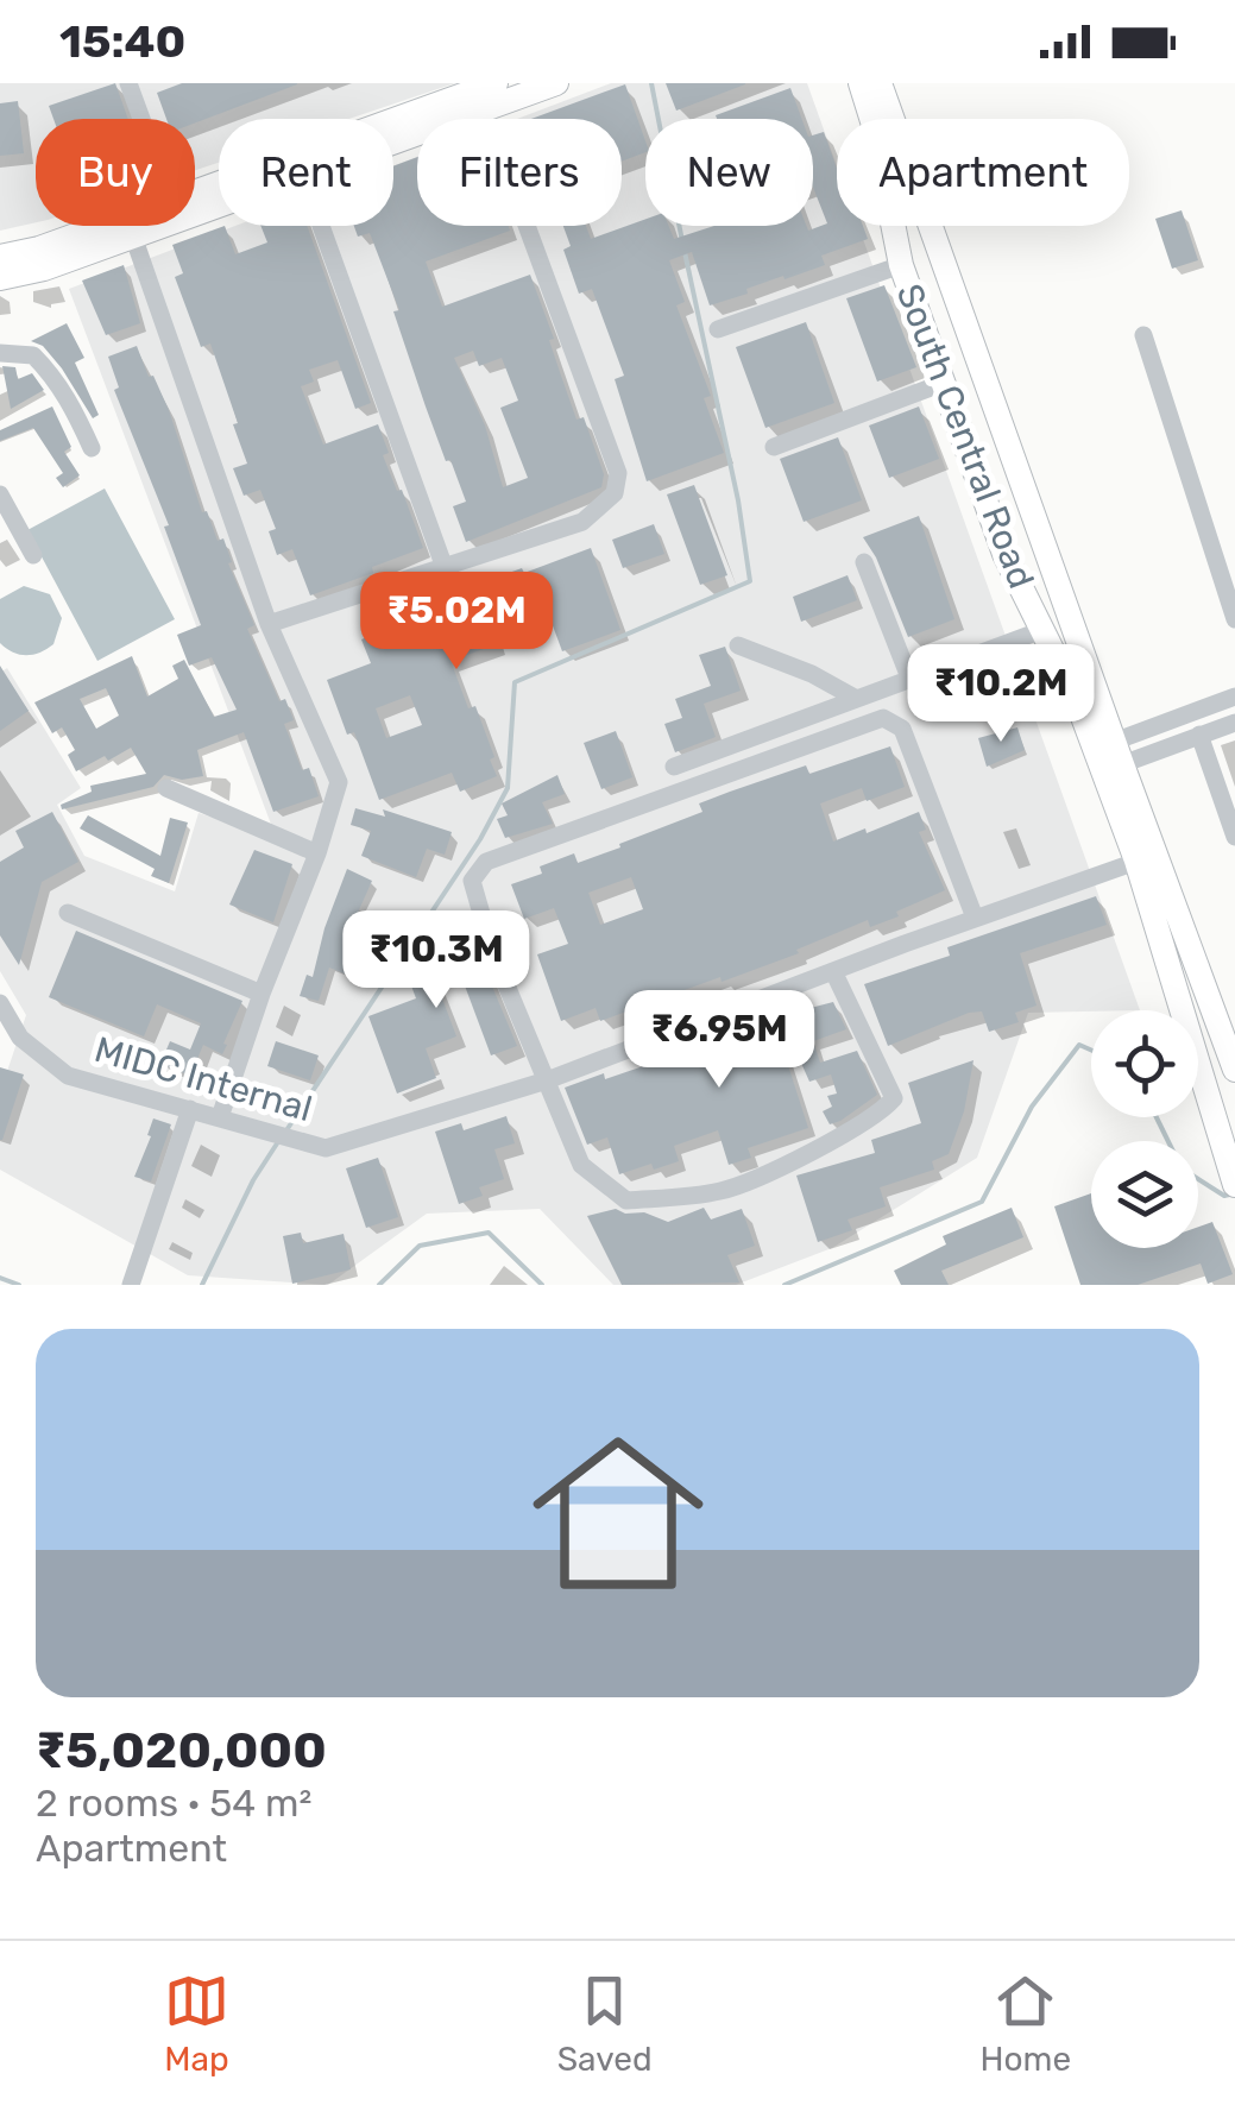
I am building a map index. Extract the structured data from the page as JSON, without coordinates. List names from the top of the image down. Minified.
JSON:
{"streets":{"main road":["South Central Road"],"street":["MIDC Internal"]},"crossings":[["South Central Road","MIDC Internal"]],"page":{"status":"15:40","chip":["Buy","Rent","Filters","New","Apartment"],"price":["₹5.02M","₹10.2M","₹10.3M","₹6.95M"],"list":[{"name":"₹5,020,000","note":"2 rooms · 54 m² · Apartment"}],"tabs":["Map","Saved","Home"]}}
